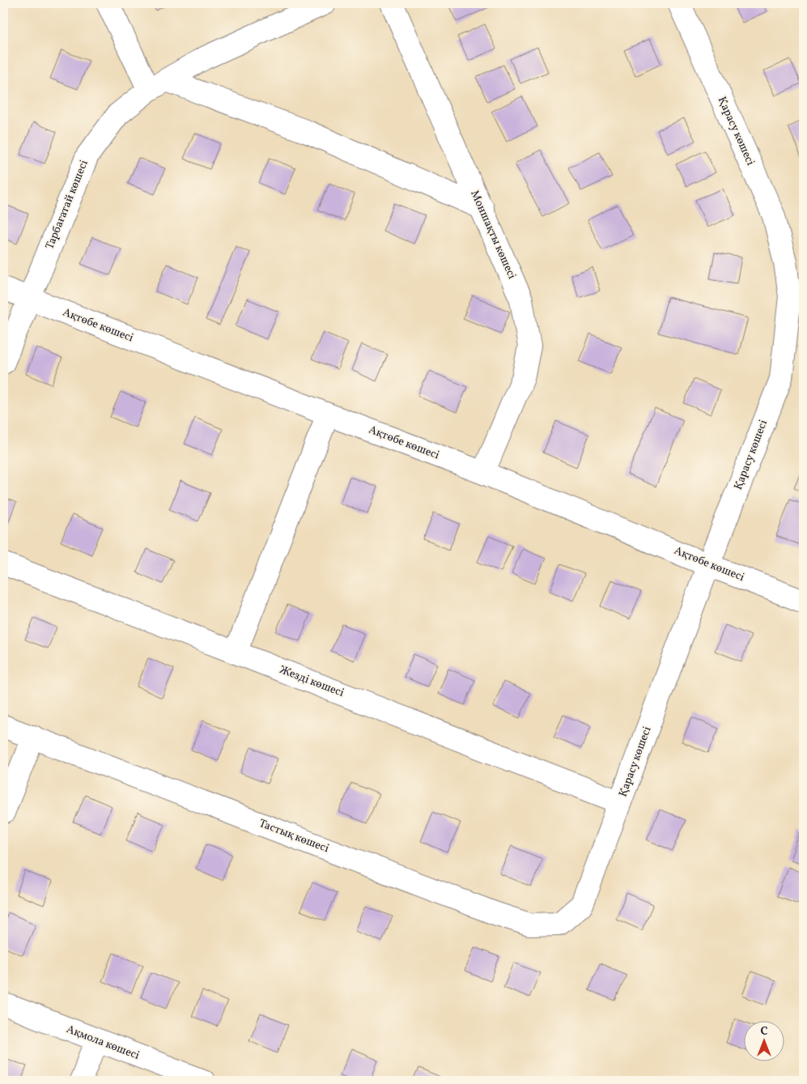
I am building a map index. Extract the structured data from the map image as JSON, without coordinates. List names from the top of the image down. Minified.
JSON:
{"streets":{"street":["Қарасу көшесі","Тарбағатай көшесі","Моншақты көшесі","Ақтөбе көшесі","Жезді көшесі","Тастық көшесі","Ақмола көшесі"]},"crossings":[["Қарасу көшесі","Ақтөбе көшесі"],["Қарасу көшесі","Жезді көшесі"],["Қарасу көшесі","Тастық көшесі"],["Тарбағатай көшесі","Ақтөбе көшесі"],["Моншақты көшесі","Ақтөбе көшесі"]],"north":"top"}
